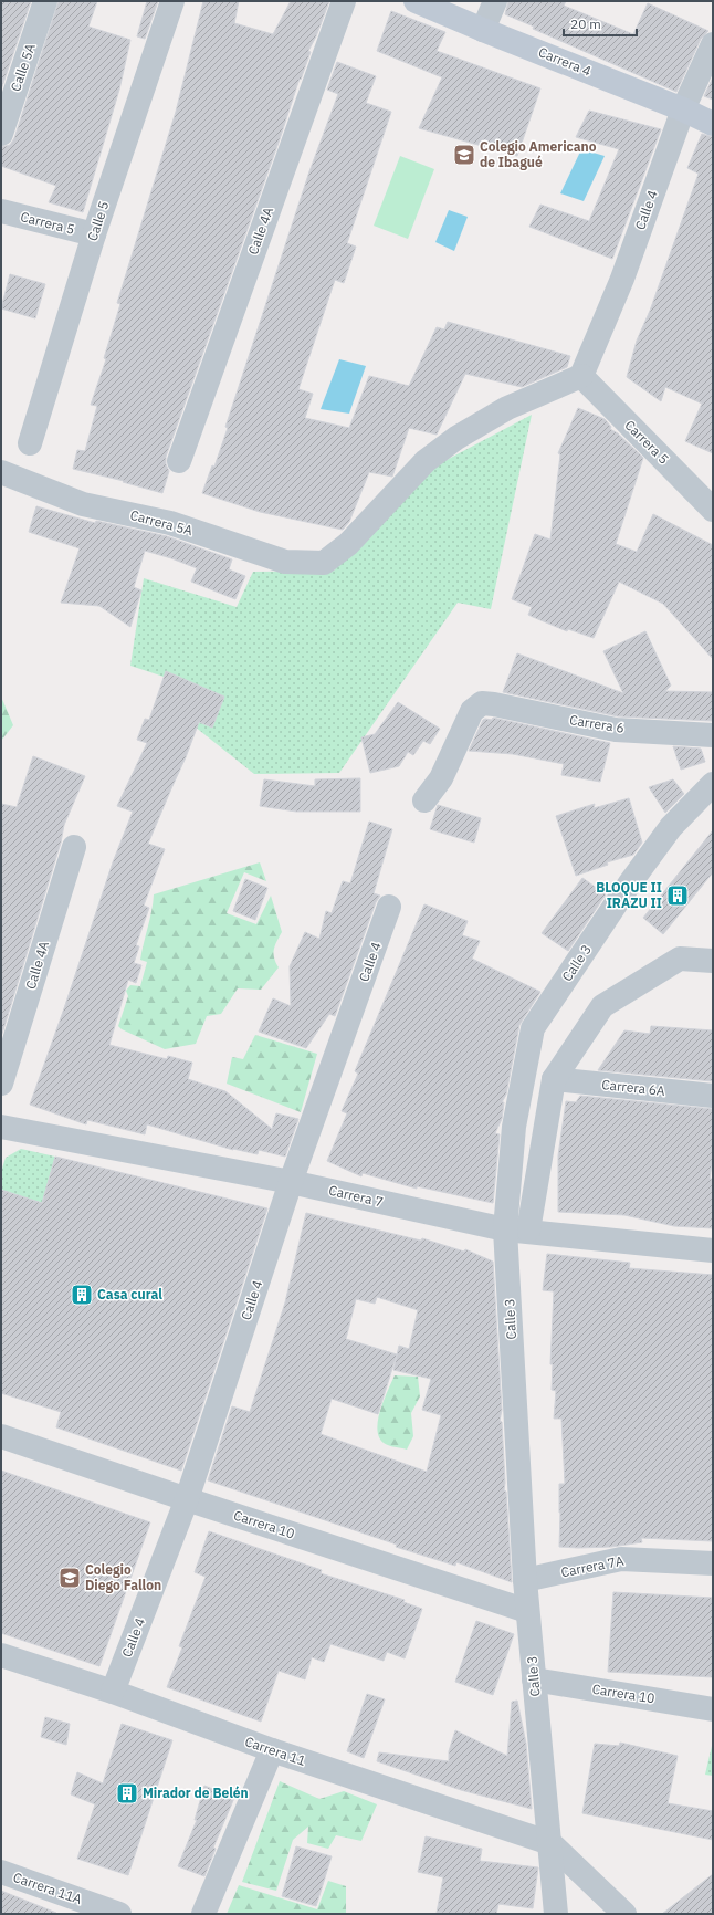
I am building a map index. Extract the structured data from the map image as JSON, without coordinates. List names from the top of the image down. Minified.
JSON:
{"streets":{"street":["Carrera 4","Calle 5A","Calle 4","Calle 5","Carrera 5","Calle 4A","Carrera 5A","Carrera 6","Calle 3","Carrera 6A","Carrera 7","Carrera 10","Carrera 7A","Carrera 11","Carrera 11A"]},"crossings":[["Carrera 4","Calle 4"],["Calle 4","Carrera 5"],["Calle 4","Carrera 5A"],["Calle 4","Carrera 7"],["Calle 4","Carrera 10"],["Calle 4","Carrera 11"],["Calle 5","Carrera 5"],["Carrera 5","Carrera 5A"],["Calle 3","Carrera 7"],["Calle 3","Carrera 10"],["Calle 3","Carrera 7A"],["Calle 3","Carrera 11"]],"places":{"school or university":["Colegio Americano de Ibagué","Colegio Diego Fallon"],"building":["BLOQUE II IRAZU II","Casa cural","Mirador de Belén"]},"scale_bar":"20 m"}
